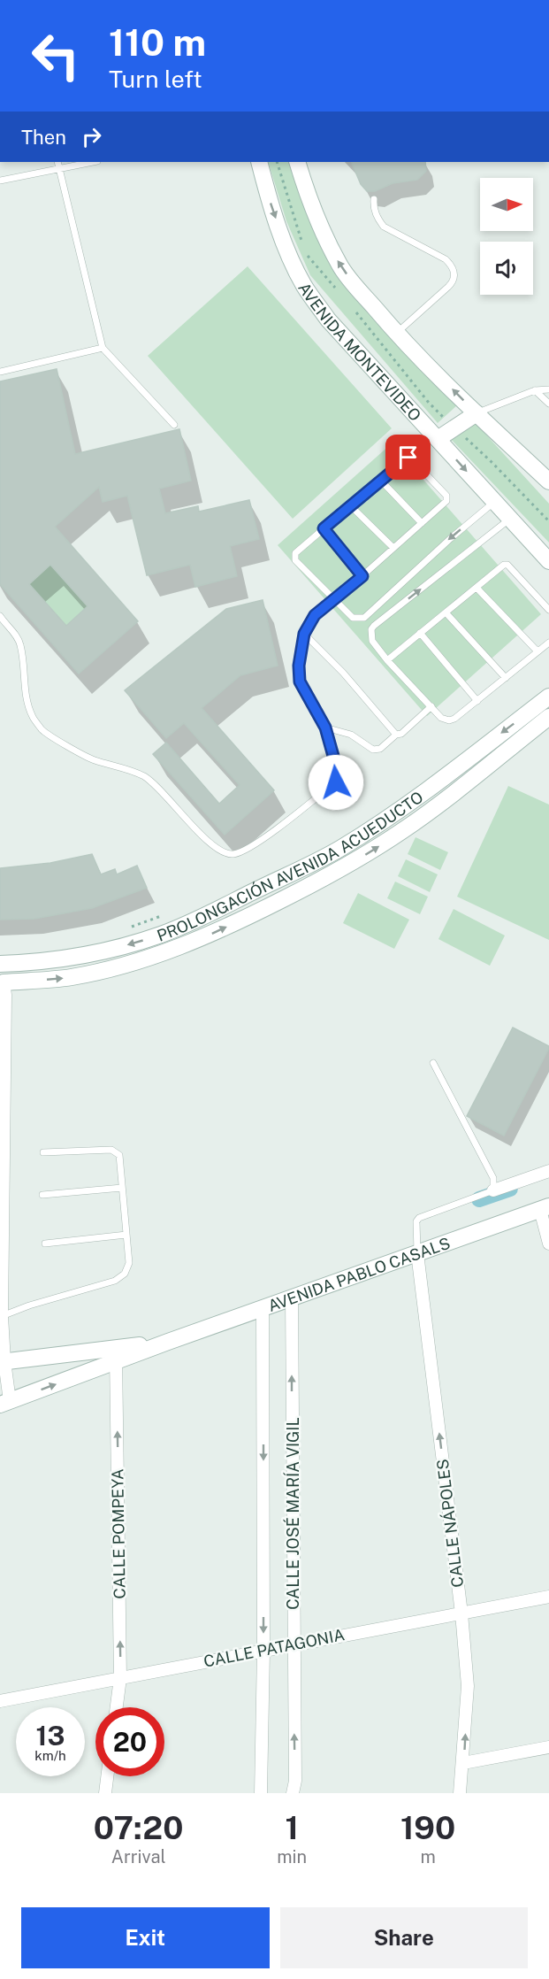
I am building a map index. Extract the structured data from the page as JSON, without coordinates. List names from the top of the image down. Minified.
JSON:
{"streets":{"street":["AVENIDA MONTEVIDEO","PROLONGACIÓN AVENIDA ACUEDUCTO","AVENIDA PABLO CASALS","CALLE JOSÉ MARÍA VIGIL","CALLE NÁPOLES","CALLE POMPEYA","CALLE PATAGONIA"]},"crossings":[["AVENIDA PABLO CASALS","CALLE JOSÉ MARÍA VIGIL"],["AVENIDA PABLO CASALS","CALLE NÁPOLES"],["AVENIDA PABLO CASALS","CALLE POMPEYA"],["CALLE JOSÉ MARÍA VIGIL","CALLE PATAGONIA"],["CALLE NÁPOLES","CALLE PATAGONIA"],["CALLE POMPEYA","CALLE PATAGONIA"]],"one_way":["CALLE NÁPOLES","CALLE POMPEYA"],"north":"right","page":{"turn":["110 m","Turn left"],"then":"Then","speed":"13 km/h","limit":"20","eta":["07:20","Arrival","1","min","190","m"],"buttons":["Exit","Share"]}}
